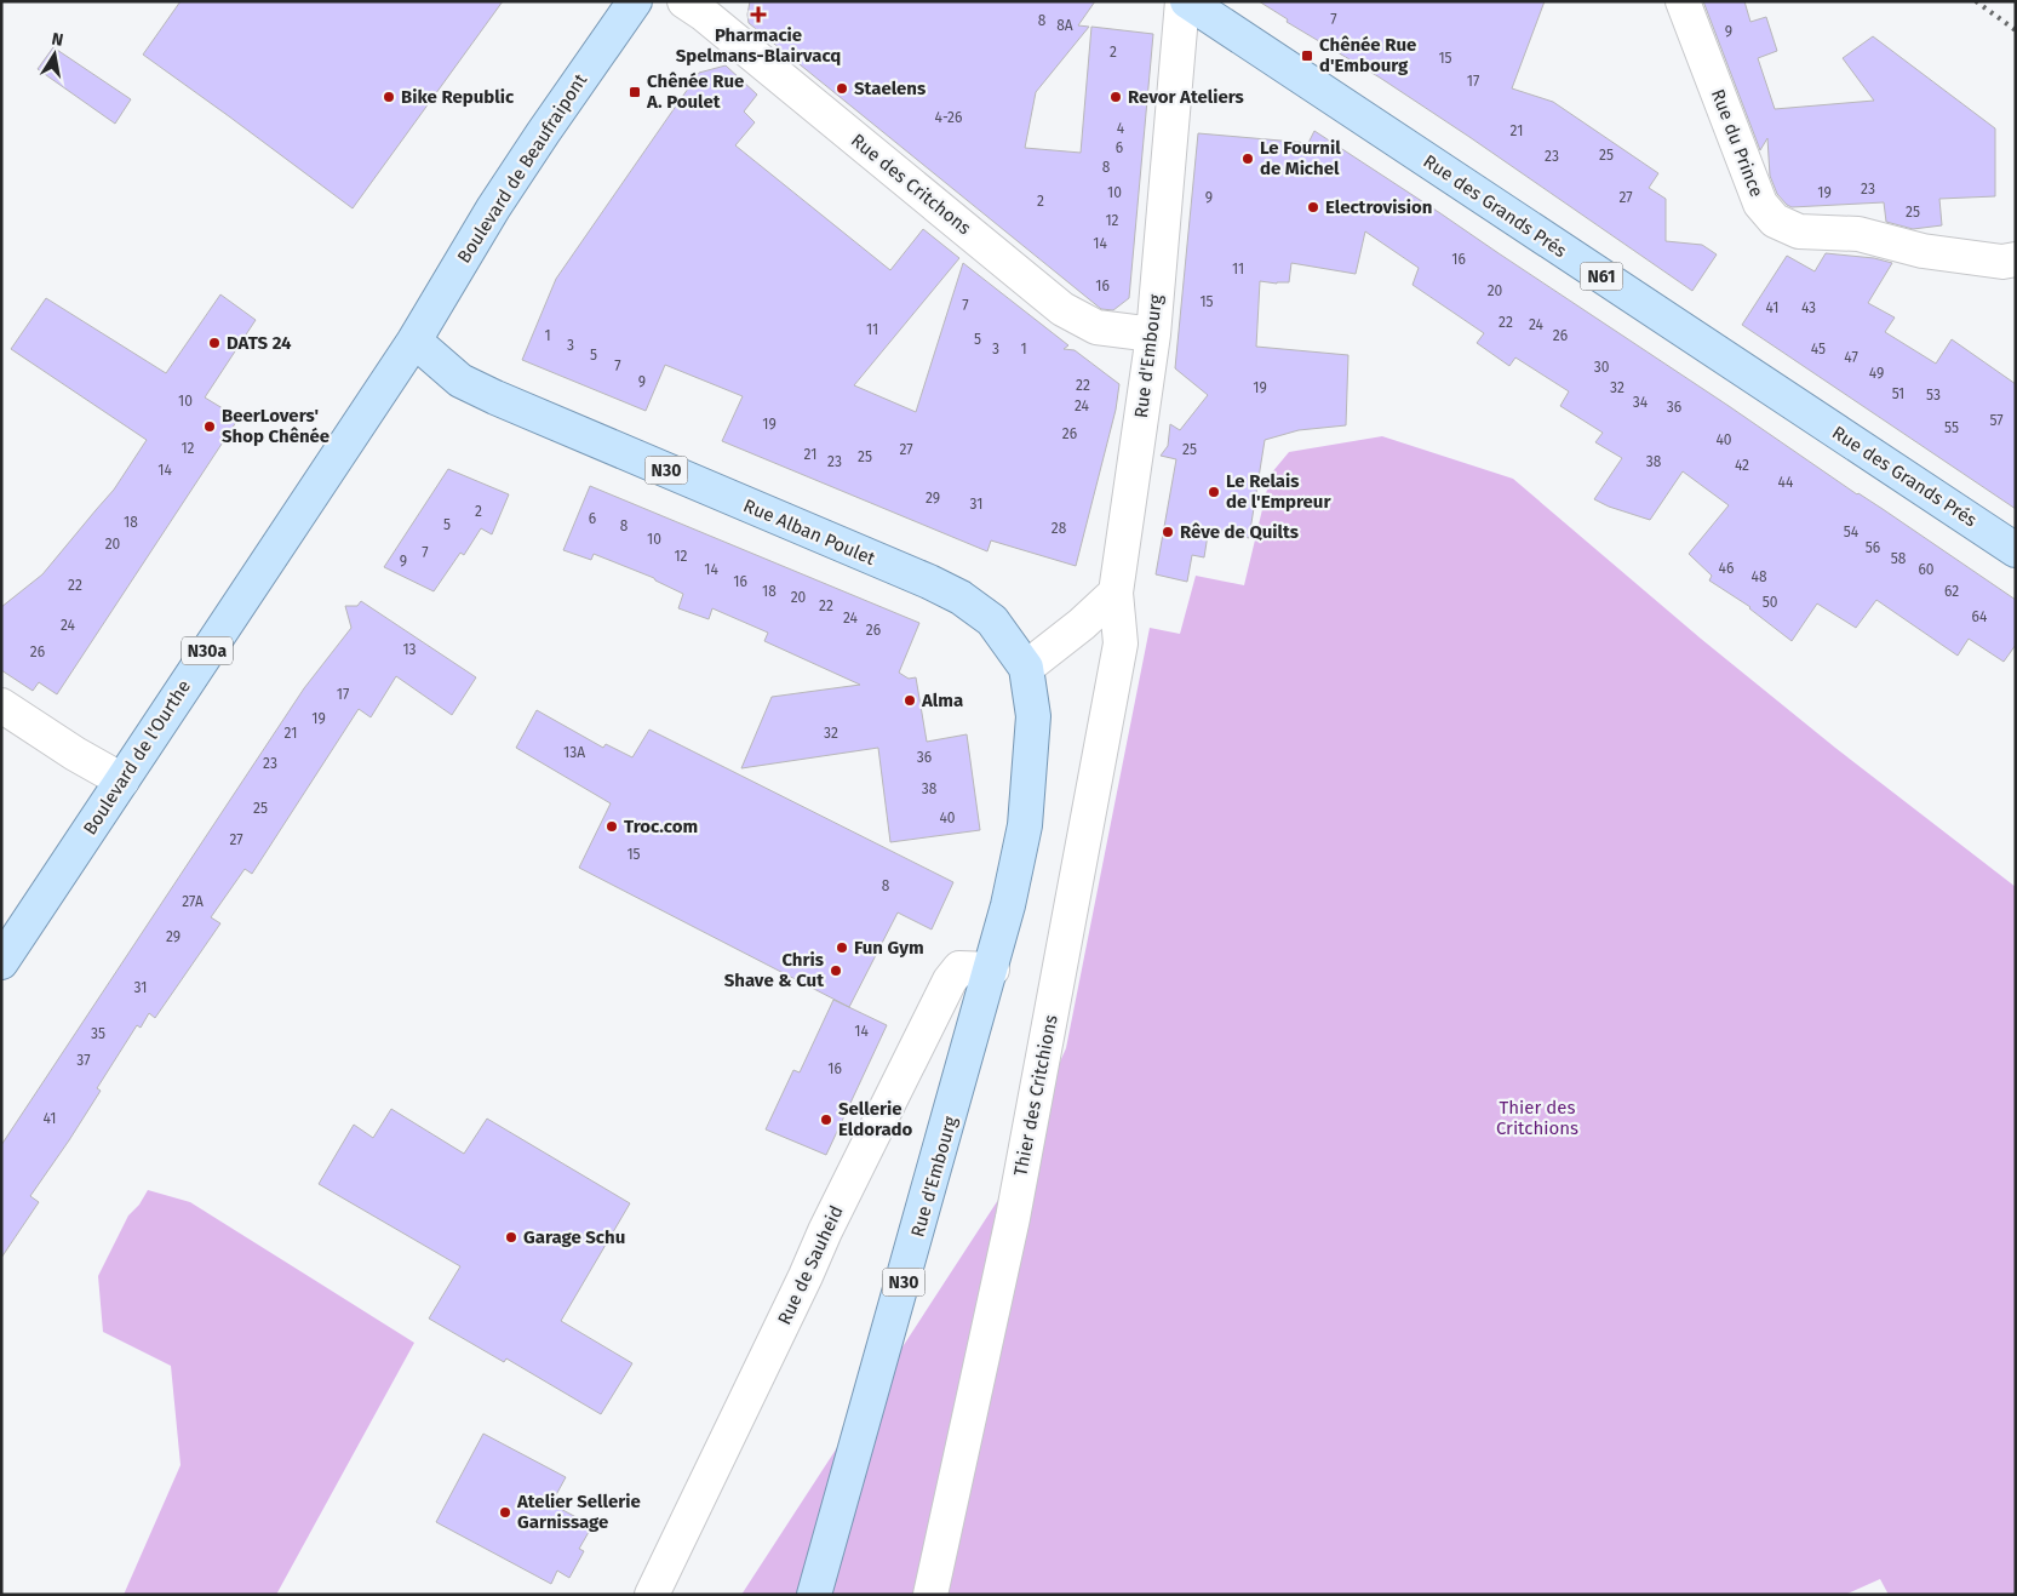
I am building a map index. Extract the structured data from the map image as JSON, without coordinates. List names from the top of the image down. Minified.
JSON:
{"streets":{"main road":["Boulevard de Beaufraipont","Rue des Grands Prés","N61","Rue d'Embourg","N30","Rue Alban Poulet","N30a","Boulevard de l'Ourthe"],"street":["Rue du Prince","Rue des Critchons","Thier des Critchions","Rue de Sauheid"]},"crossings":[["Boulevard de Beaufraipont","Rue Alban Poulet"],["Boulevard de Beaufraipont","Boulevard de l'Ourthe"],["Rue des Critchons","Rue d'Embourg"],["Rue d'Embourg","Rue Alban Poulet"],["Rue d'Embourg","Thier des Critchions"],["Rue d'Embourg","Rue de Sauheid"],["Rue Alban Poulet","Boulevard de l'Ourthe"],["Rue Alban Poulet","Rue de Sauheid"]],"parks":["Thier des Critchions"],"places":{"health":["Pharmacie Spelmans-Blairvacq"],"transit":["Chênée Rue d'Embourg","Chênée Rue A. Poulet"],"other":["Staelens","Bike Republic","Revor Ateliers","Le Fournil de Michel","Electrovision","DATS 24","BeerLovers' Shop Chênée","Le Relais de l'Empreur","Rêve de Quilts","Alma","Troc.com","Fun Gym","Chris Shave & Cut","Sellerie Eldorado","Garage Schu","Atelier Sellerie Garnissage"]},"house_numbers":["7","8","8A","9","2","15","17","4-26","4","21","6","25","23","8","23","10","19","9","27","2","25","12","14","16","11","16","20","15","7","41","43","22","24","11","1","26","5","3","3","1","45","5","47","7","30","49","9","22","19","32","51","53","10","34","24","36","57","19","55","26","40","12","27","25","21","25","23","38","42","14","44","29","31","2","6","18","5","8","28","54","10","20","56","7","12","58","9","46","14","60","48","16","22","18","62","20","50","22","64","24","24","26","13","26","17","19","21","32","13A","36","23","38","25","40","27","15","8","27A","29","31","14","35","37","16","41"],"north":"top"}
